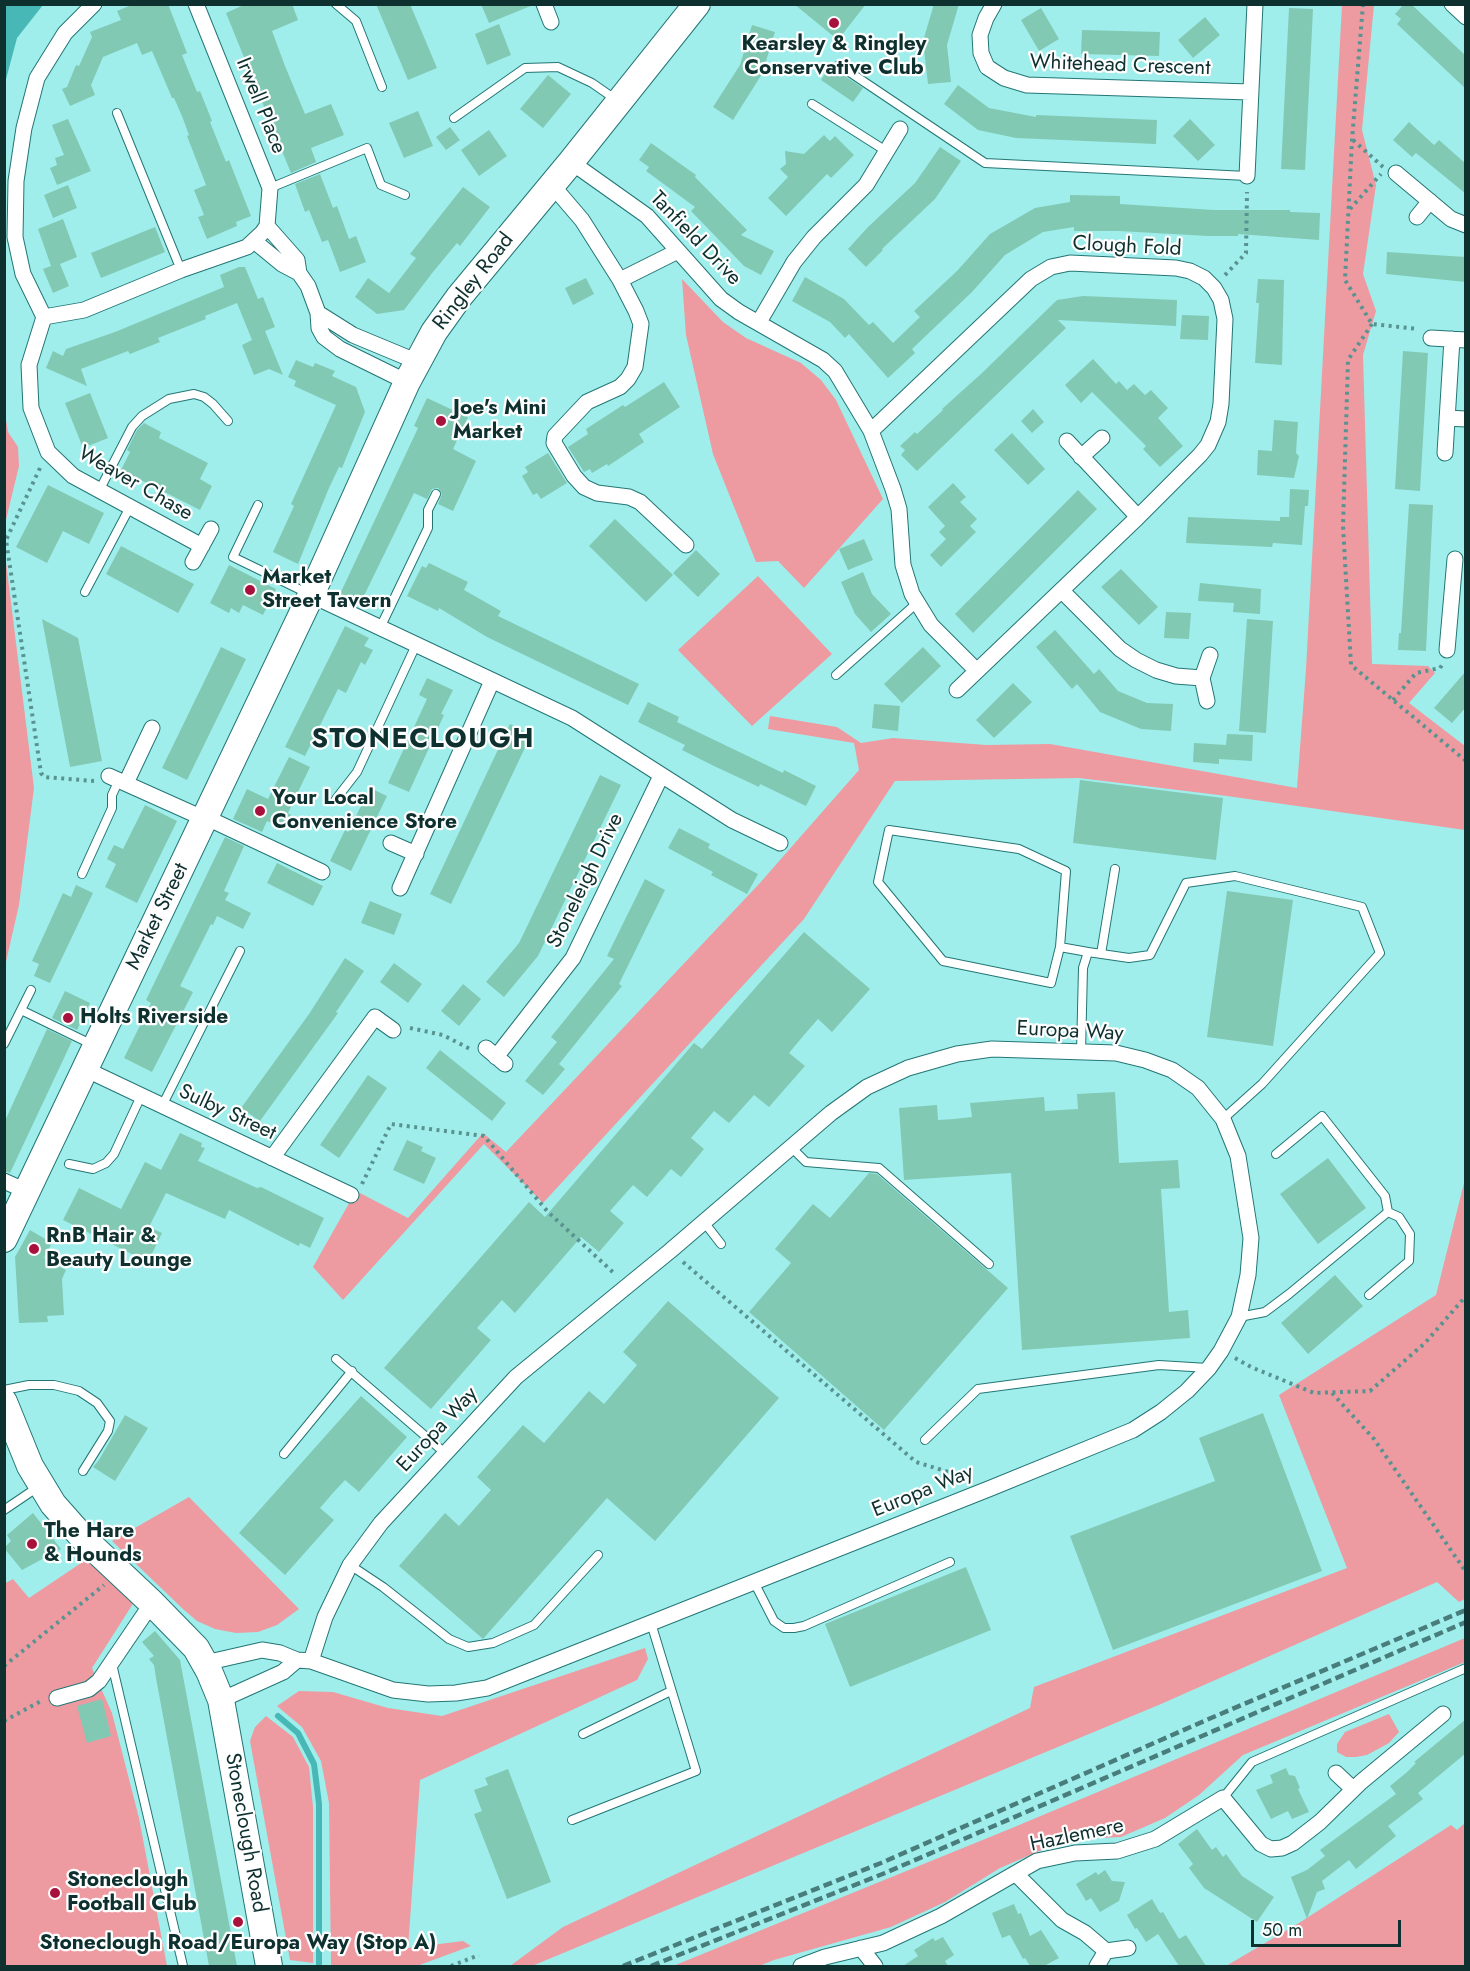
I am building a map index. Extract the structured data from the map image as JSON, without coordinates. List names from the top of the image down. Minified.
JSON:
{"streets":{"main road":["Ringley Road","Market Street","Stoneclough Road"],"street":["Whitehead Crescent","Irwell Place","Tanfield Drive","Clough Fold","Weaver Chase","Stoneleigh Drive","Europa Way","Sulby Street","Hazlemere"]},"crossings":[["Tanfield Drive","Clough Fold"],["Tanfield Drive","Ringley Road"],["Ringley Road","Market Street"],["Market Street","Sulby Street"]],"districts":["STONECLOUGH"],"places":["Kearsley & Ringley Conservative Club","Joe's Mini Market","Market Street Tavern","Your Local Convenience Store","Holts Riverside","RnB Hair & Beauty Lounge","The Hare & Hounds","Stoneclough Football Club","Stoneclough Road/Europa Way (Stop A)"],"scale_bar":"50 m"}
